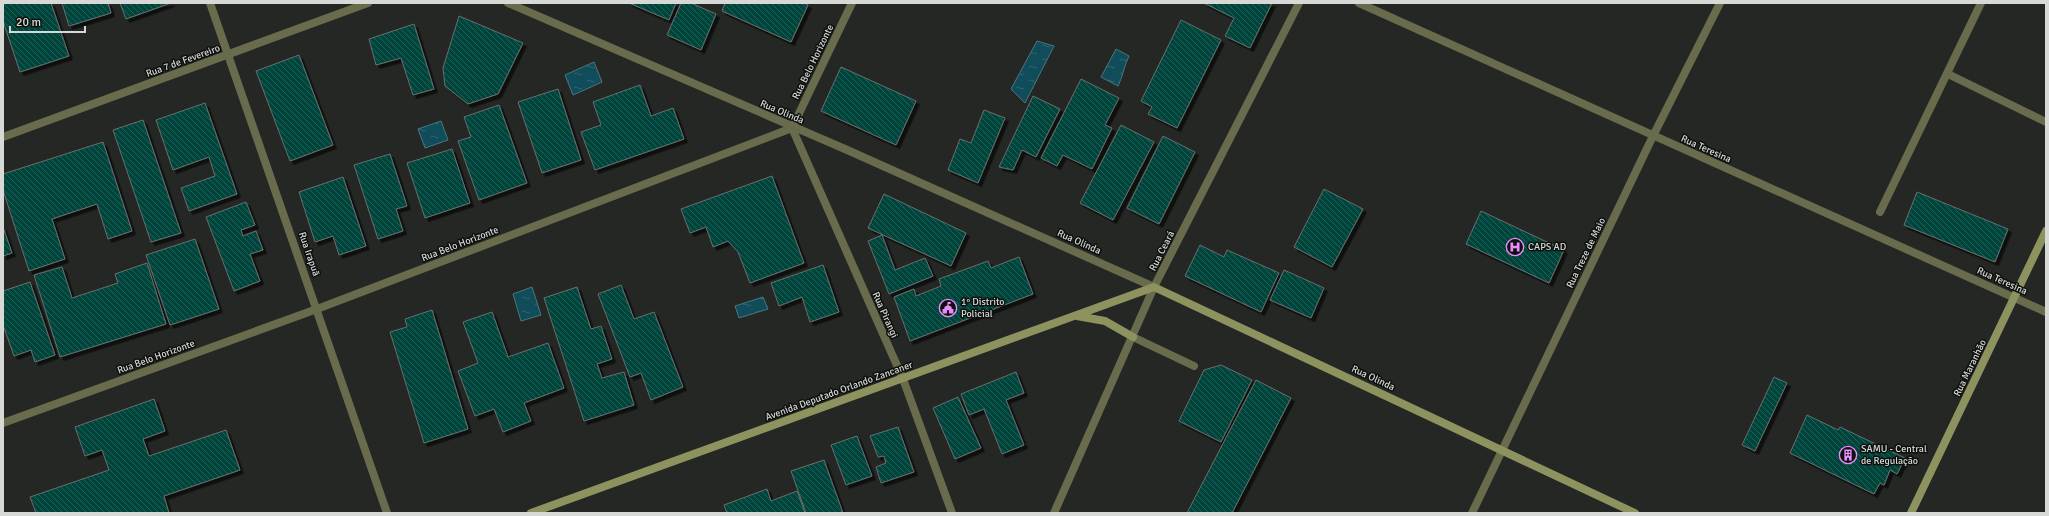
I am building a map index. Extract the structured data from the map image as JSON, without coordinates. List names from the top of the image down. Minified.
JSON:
{"streets":{"street":["Rua 7 de Fevereiro","Rua Belo Horizonte","Rua Olinda","Rua Teresina","Rua Ceará","Rua Treze de Maio","Rua Irapuã","Rua Pirangi","Rua Maranhão","Avenida Deputado Orlando Zancaner"]},"crossings":[["Rua 7 de Fevereiro","Rua Irapuã"],["Rua Belo Horizonte","Rua Olinda"],["Rua Belo Horizonte","Rua Irapuã"],["Rua Belo Horizonte","Rua Pirangi"],["Rua Olinda","Rua Ceará"],["Rua Olinda","Rua Treze de Maio"],["Rua Olinda","Rua Pirangi"],["Rua Olinda","Avenida Deputado Orlando Zancaner"],["Rua Teresina","Rua Treze de Maio"],["Rua Teresina","Rua Maranhão"],["Rua Ceará","Avenida Deputado Orlando Zancaner"],["Rua Pirangi","Avenida Deputado Orlando Zancaner"]],"places":{"hospital":["CAPS AD"],"public building":["1° Distrito Policial"],"building":["SAMU - Central de Regulação"]},"scale_bar":"20 m"}
